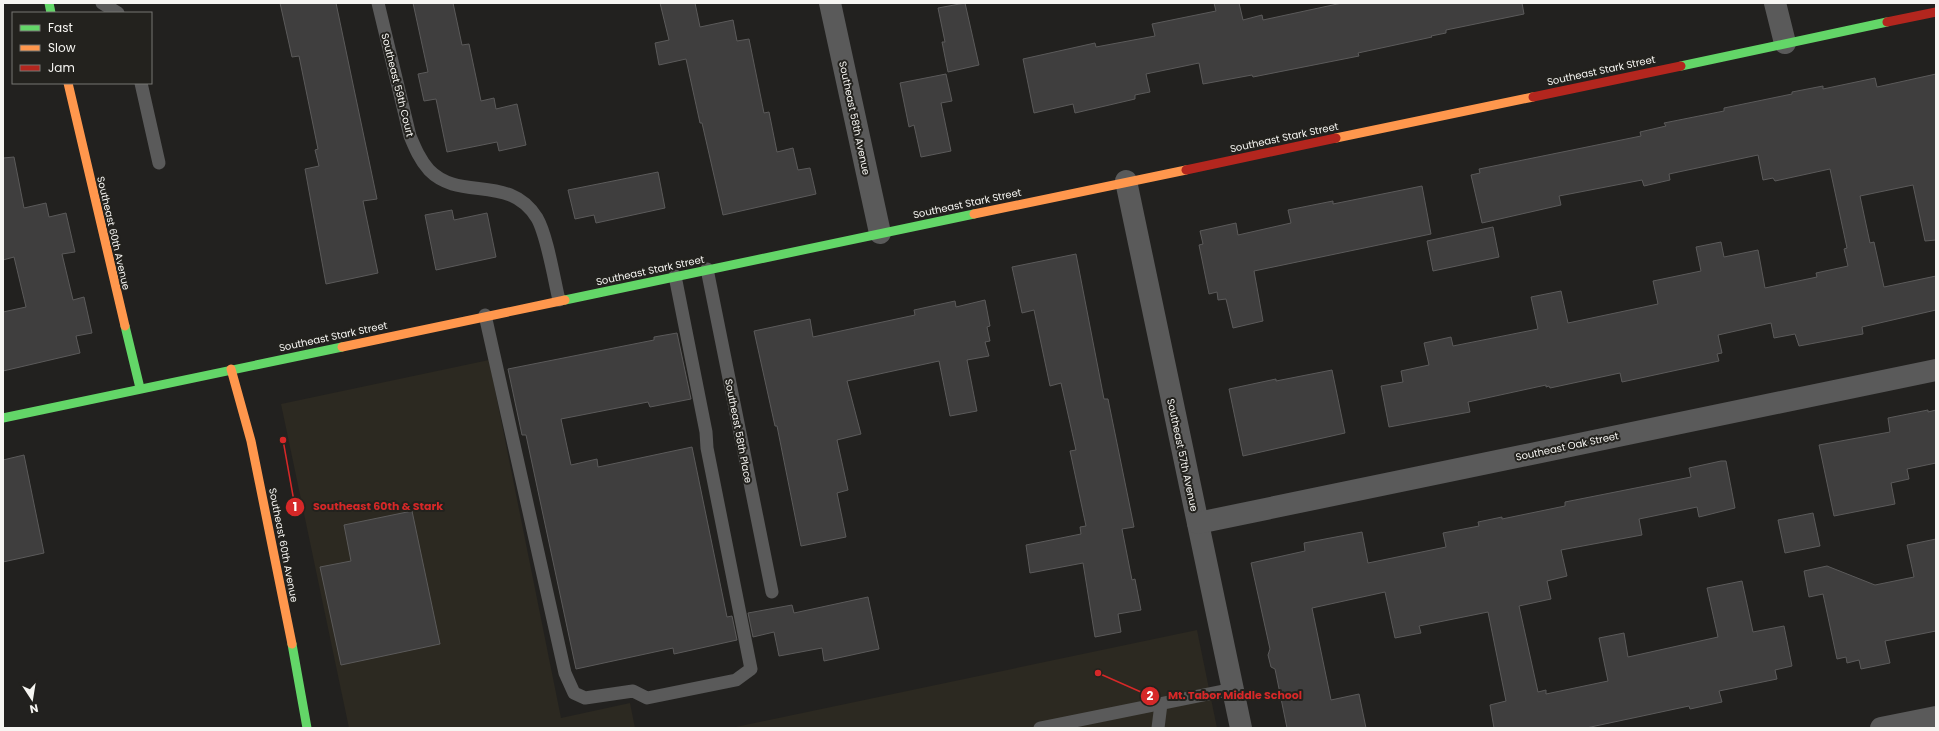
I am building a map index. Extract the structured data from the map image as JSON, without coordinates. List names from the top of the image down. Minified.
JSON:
{"streets":{"street":["Southeast Stark Street","Southeast 58th Avenue","Southeast 60th Avenue","Southeast Oak Street","Southeast 57th Avenue"],"lane":["Southeast 59th Court","Southeast 58th Place"]},"crossings":[["Southeast Stark Street","Southeast 59th Court"],["Southeast Stark Street","Southeast 58th Avenue"],["Southeast Stark Street","Southeast 60th Avenue"],["Southeast Stark Street","Southeast 58th Place"],["Southeast Stark Street","Southeast 57th Avenue"],["Southeast Oak Street","Southeast 57th Avenue"]],"places":["Southeast 60th & Stark","Mt. Tabor Middle School"],"legend":["Fast","Slow","Jam"],"north":"bottom"}
